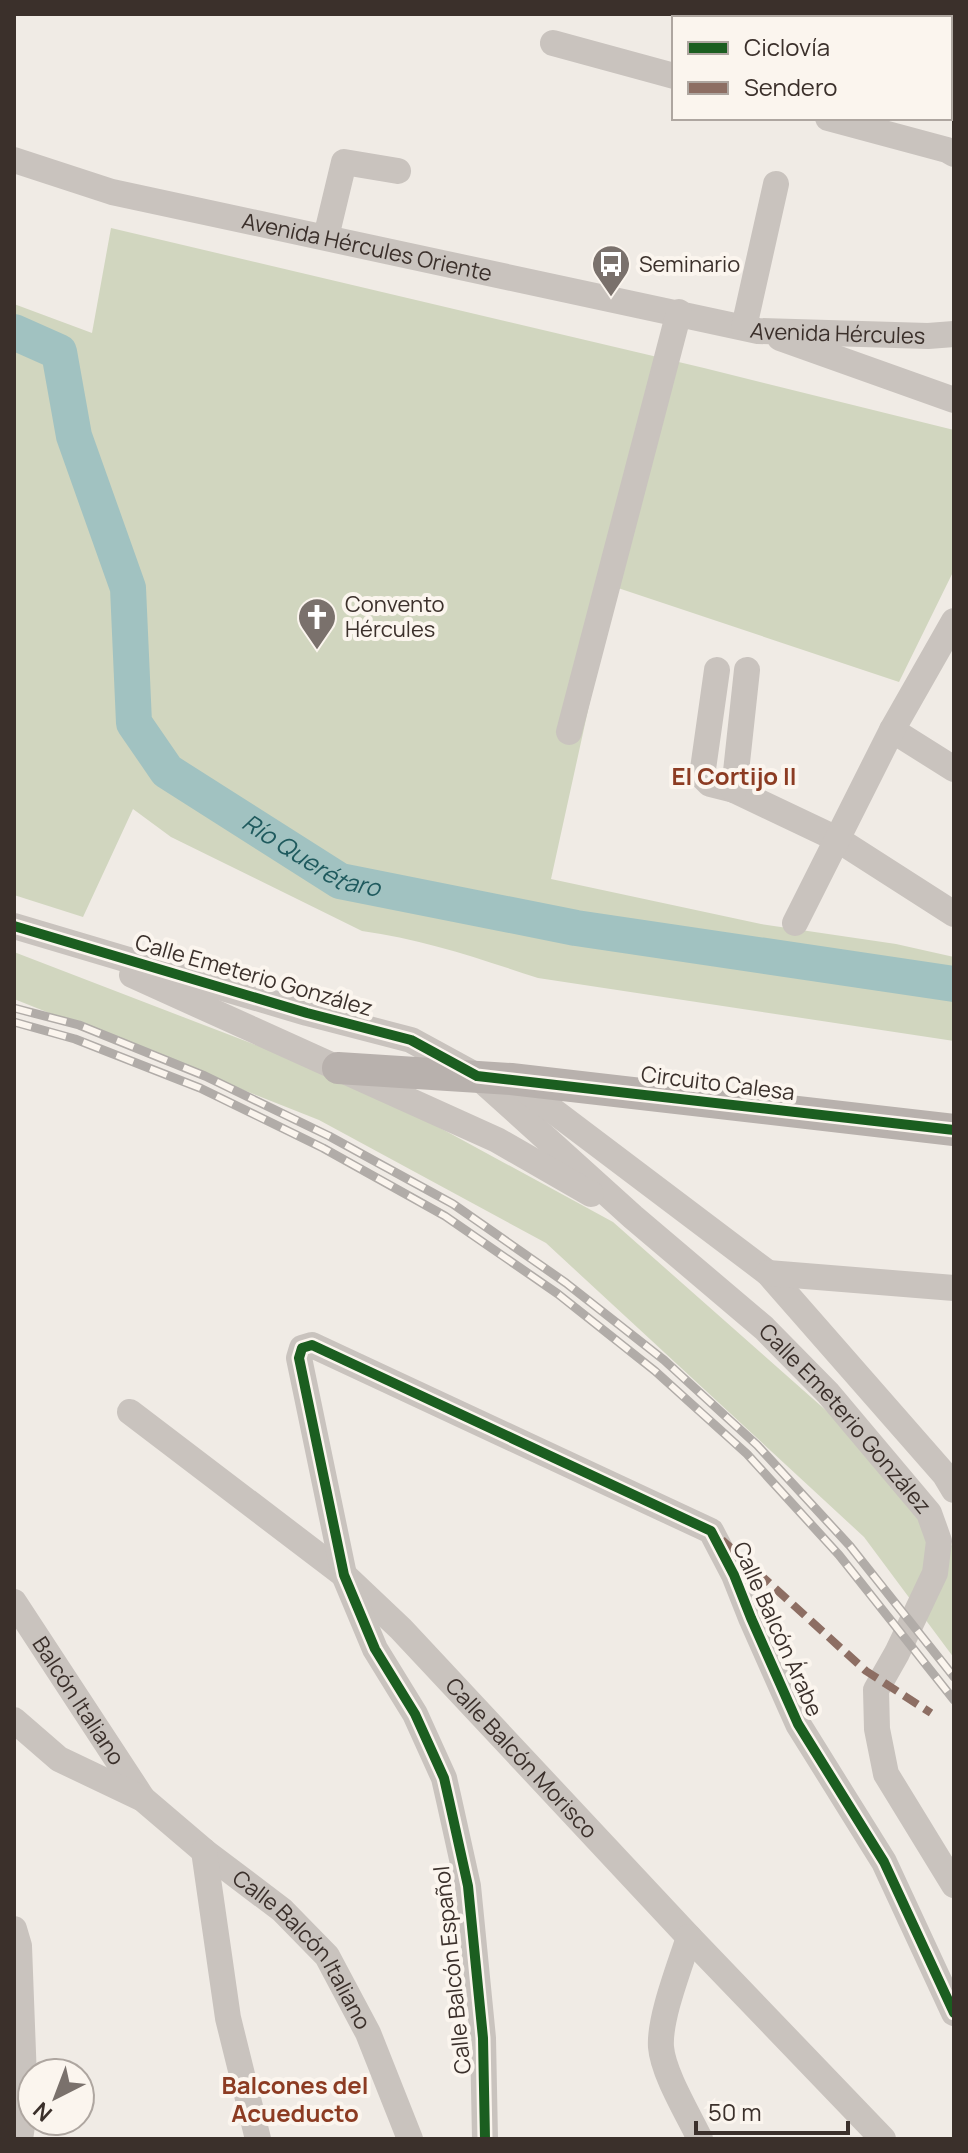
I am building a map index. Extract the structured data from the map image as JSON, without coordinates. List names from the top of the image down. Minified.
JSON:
{"streets":{"main road":["Circuito Calesa"],"street":["Avenida Hércules Oriente","Avenida Hércules","Calle Emeterio González","Calle Balcón Árabe","Balcón Italiano","Calle Balcón Morisco","Calle Balcón Italiano","Calle Balcón Español"]},"crossings":[["Avenida Hércules Oriente","Avenida Hércules"],["Calle Emeterio González","Circuito Calesa"],["Calle Balcón Árabe","Calle Balcón Español"],["Balcón Italiano","Calle Balcón Italiano"],["Calle Balcón Morisco","Calle Balcón Español"]],"districts":["El Cortijo II","Balcones del Acueducto"],"water":["Río Querétaro"],"places":{"bus stop":["Seminario"],"church":["Convento Hércules"]},"legend":["Ciclovía","Sendero"],"scale_bar":"50 m","north":"bottom left"}
